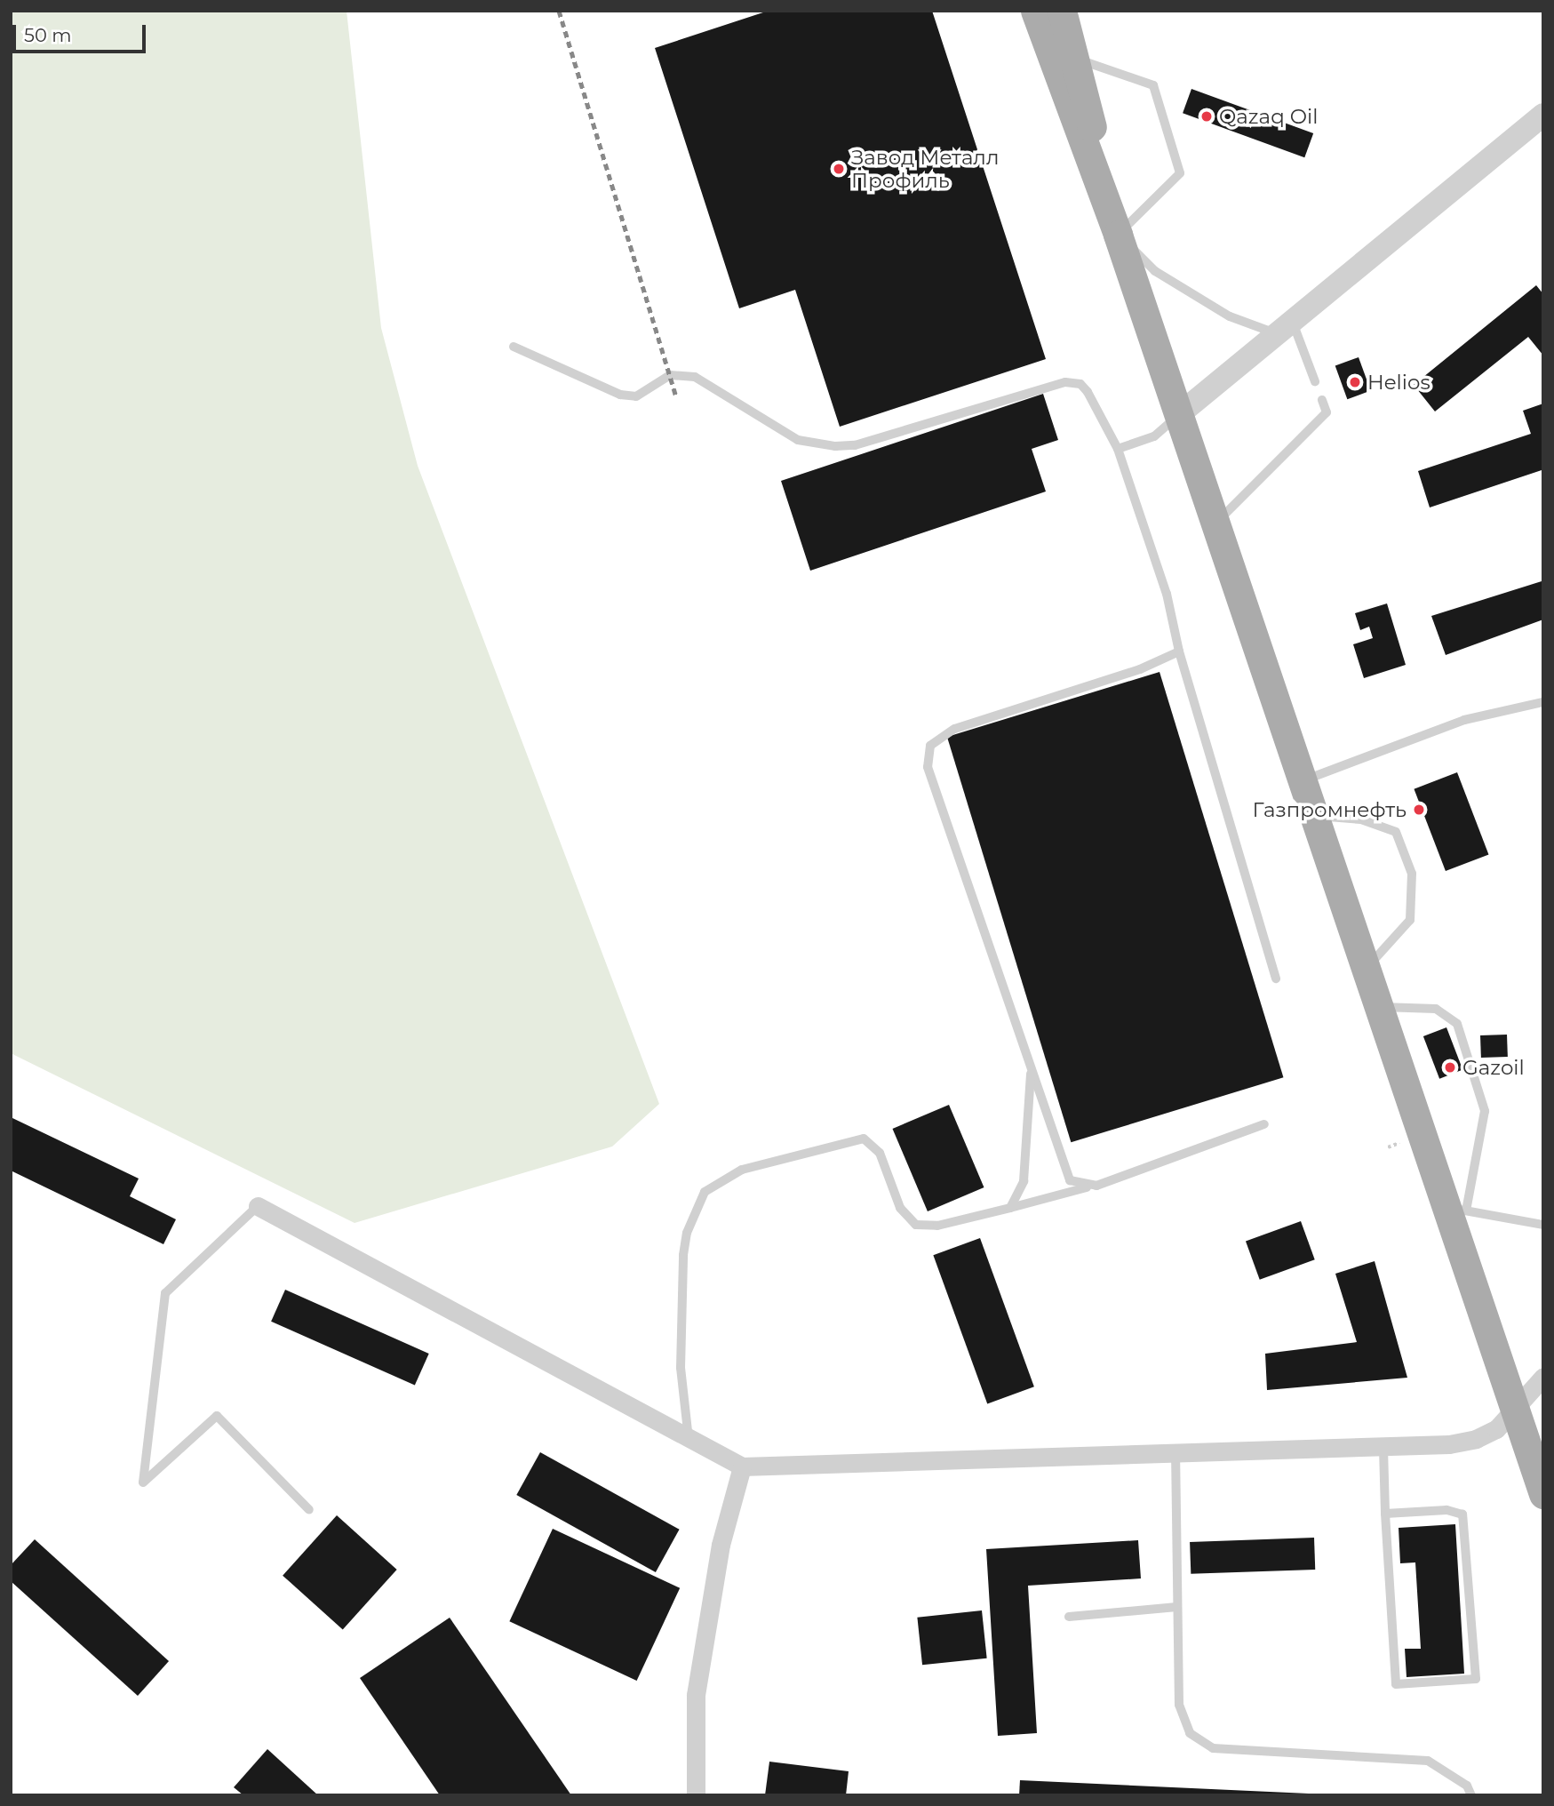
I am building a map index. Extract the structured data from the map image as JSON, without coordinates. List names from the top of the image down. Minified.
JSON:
{"places":["Qazaq Oil","Завод Металл Профиль","Helios","Газпромнефть","Gazoil"],"scale_bar":"50 m"}
